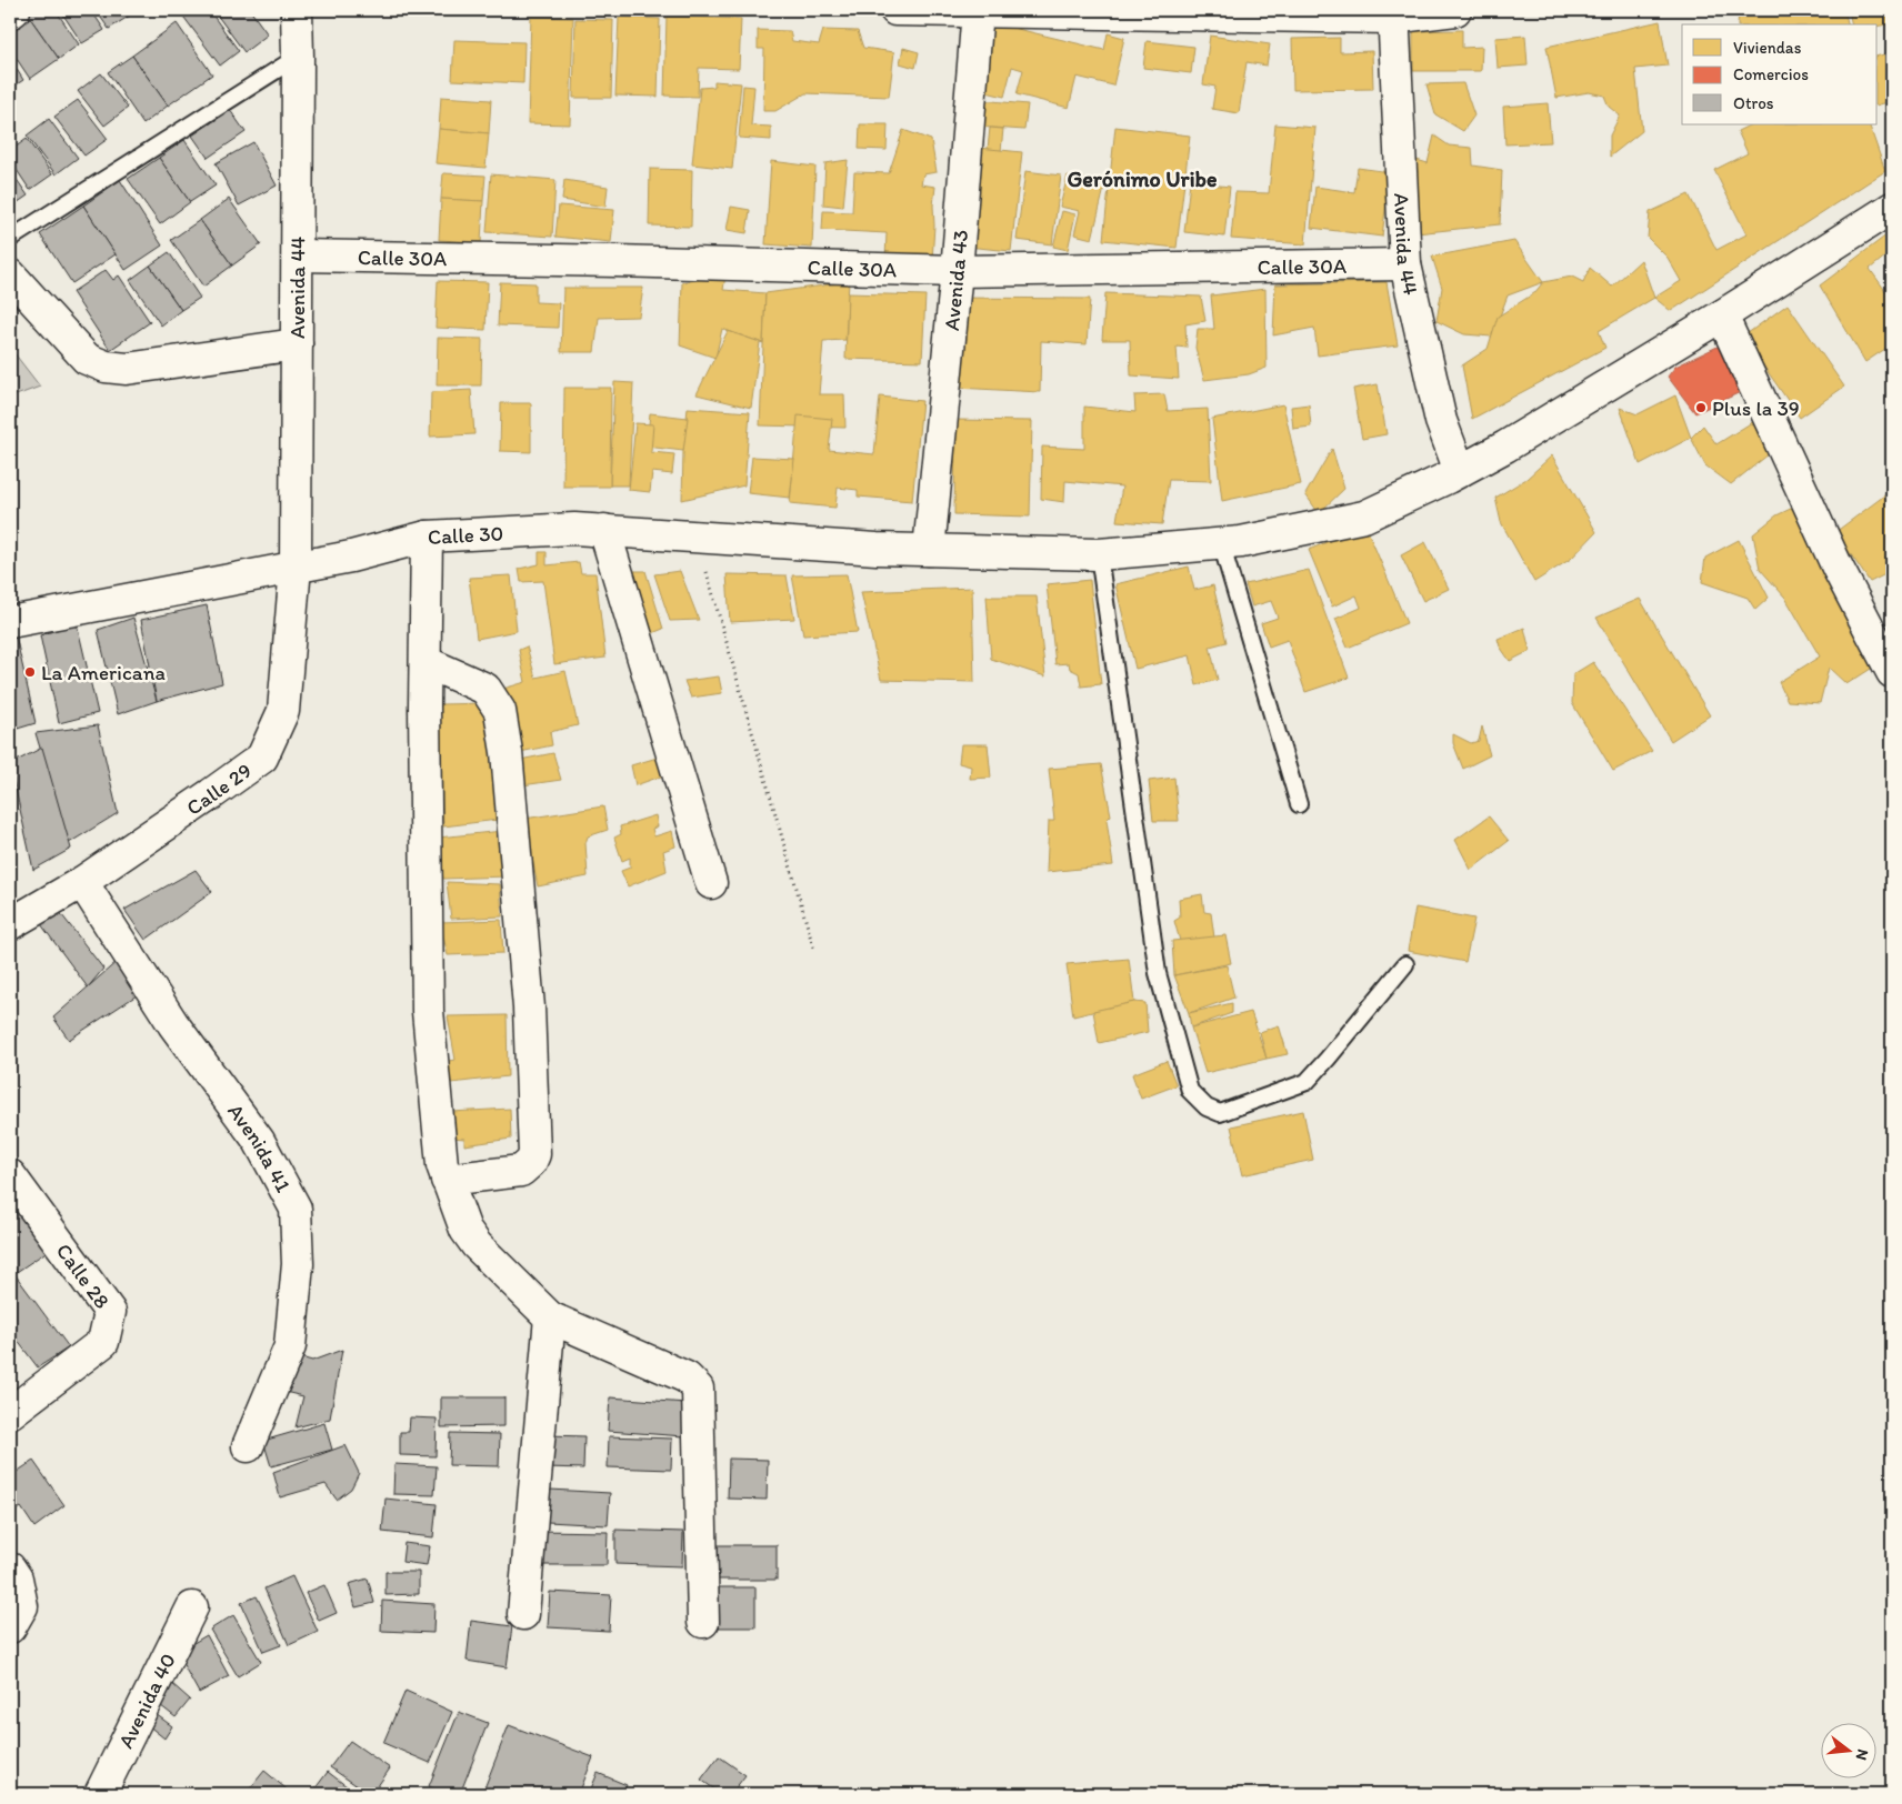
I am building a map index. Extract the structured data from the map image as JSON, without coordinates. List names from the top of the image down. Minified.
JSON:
{"streets":{"street":["Avenida 44","Calle 30A","Avenida 43","Calle 30","Calle 29","Avenida 41","Calle 28","Avenida 40"]},"crossings":[["Avenida 44","Calle 30A"],["Avenida 44","Calle 30"],["Avenida 44","Calle 29"],["Calle 30A","Avenida 43"],["Avenida 43","Calle 30"],["Calle 30","Calle 29"],["Calle 29","Avenida 41"]],"districts":["Gerónimo Uribe"],"places":["Plus la 39","La Americana"],"legend":["Viviendas","Comercios","Otros"],"north":"right"}
